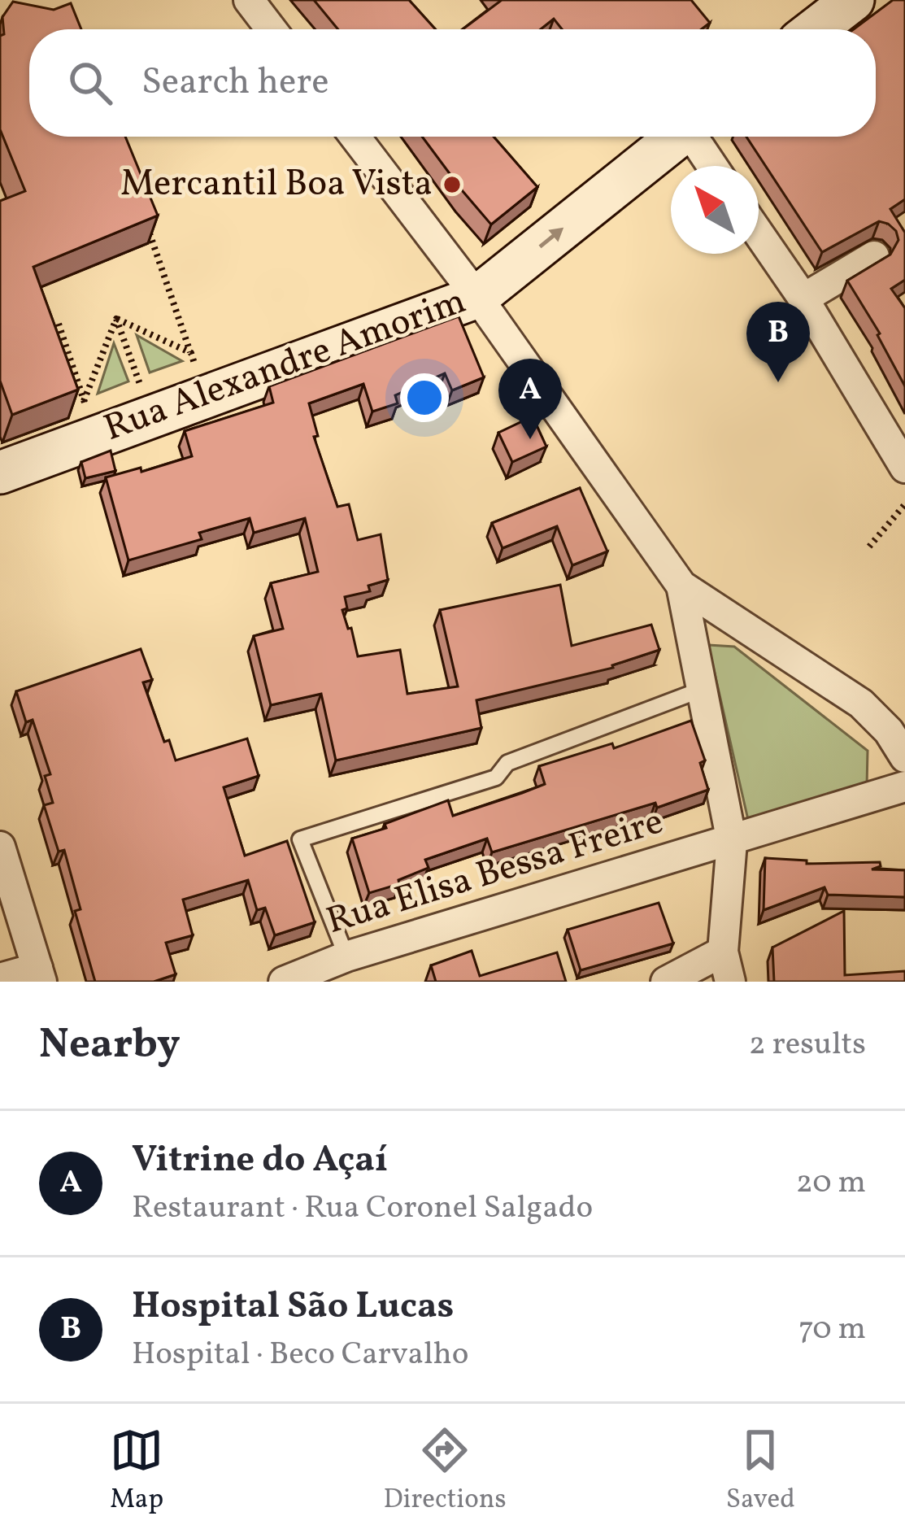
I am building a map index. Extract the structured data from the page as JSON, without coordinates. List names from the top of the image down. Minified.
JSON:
{"streets":{"street":["Rua Alexandre Amorim","Rua Elisa Bessa Freire"]},"places":["Mercantil Boa Vista"],"north":"top left","page":{"search":"Search here","pins":["B","A"],"heading":["Nearby","2 results"],"list":[{"mark":"A","name":"Vitrine do Açaí","note":"Restaurant · Rua Coronel Salgado","value":"20 m"},{"mark":"B","name":"Hospital São Lucas","note":"Hospital · Beco Carvalho","value":"70 m"}],"nav":["Map","Directions","Saved"]}}
